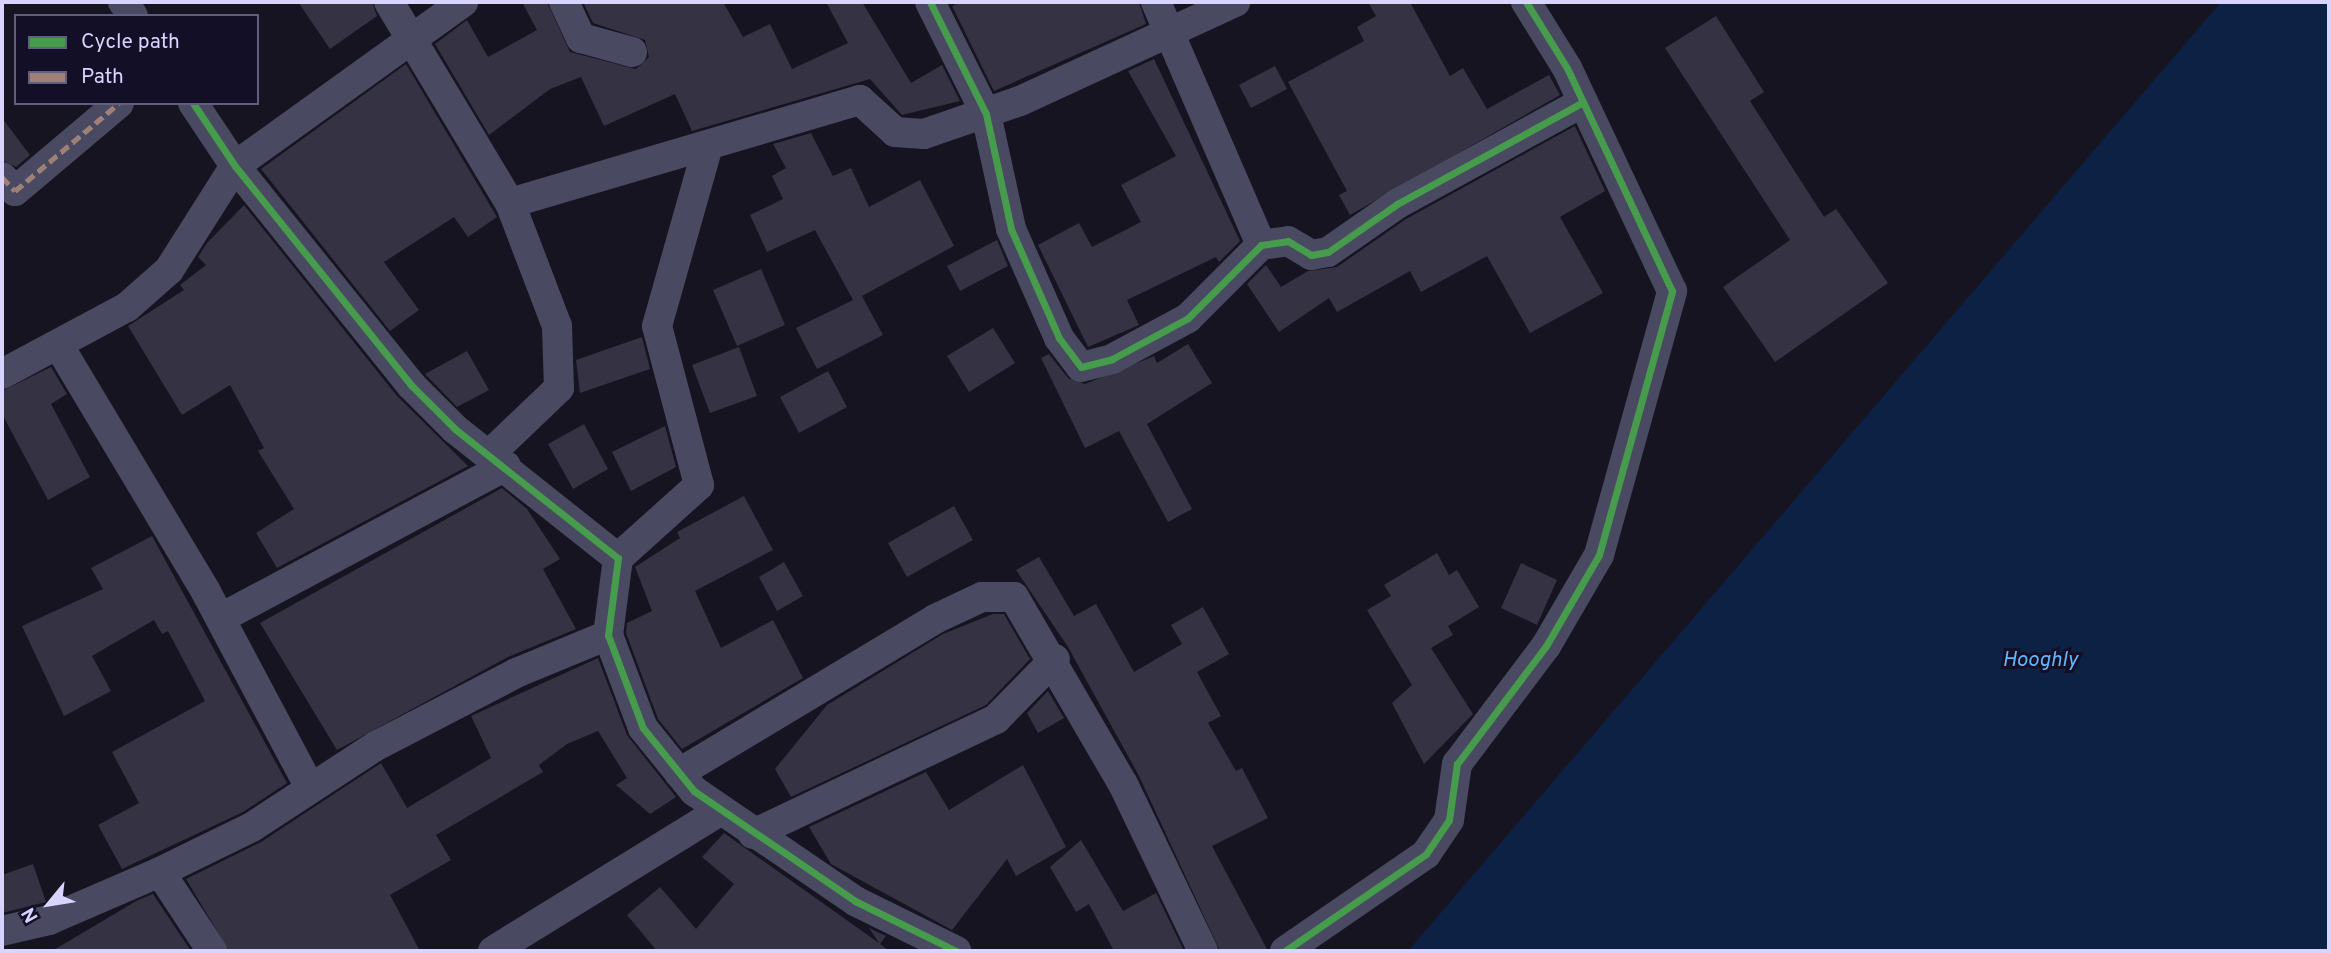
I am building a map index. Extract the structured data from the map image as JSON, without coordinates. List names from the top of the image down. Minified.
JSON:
{"water":["Hooghly"],"legend":["Cycle path","Path"],"north":"bottom left"}
